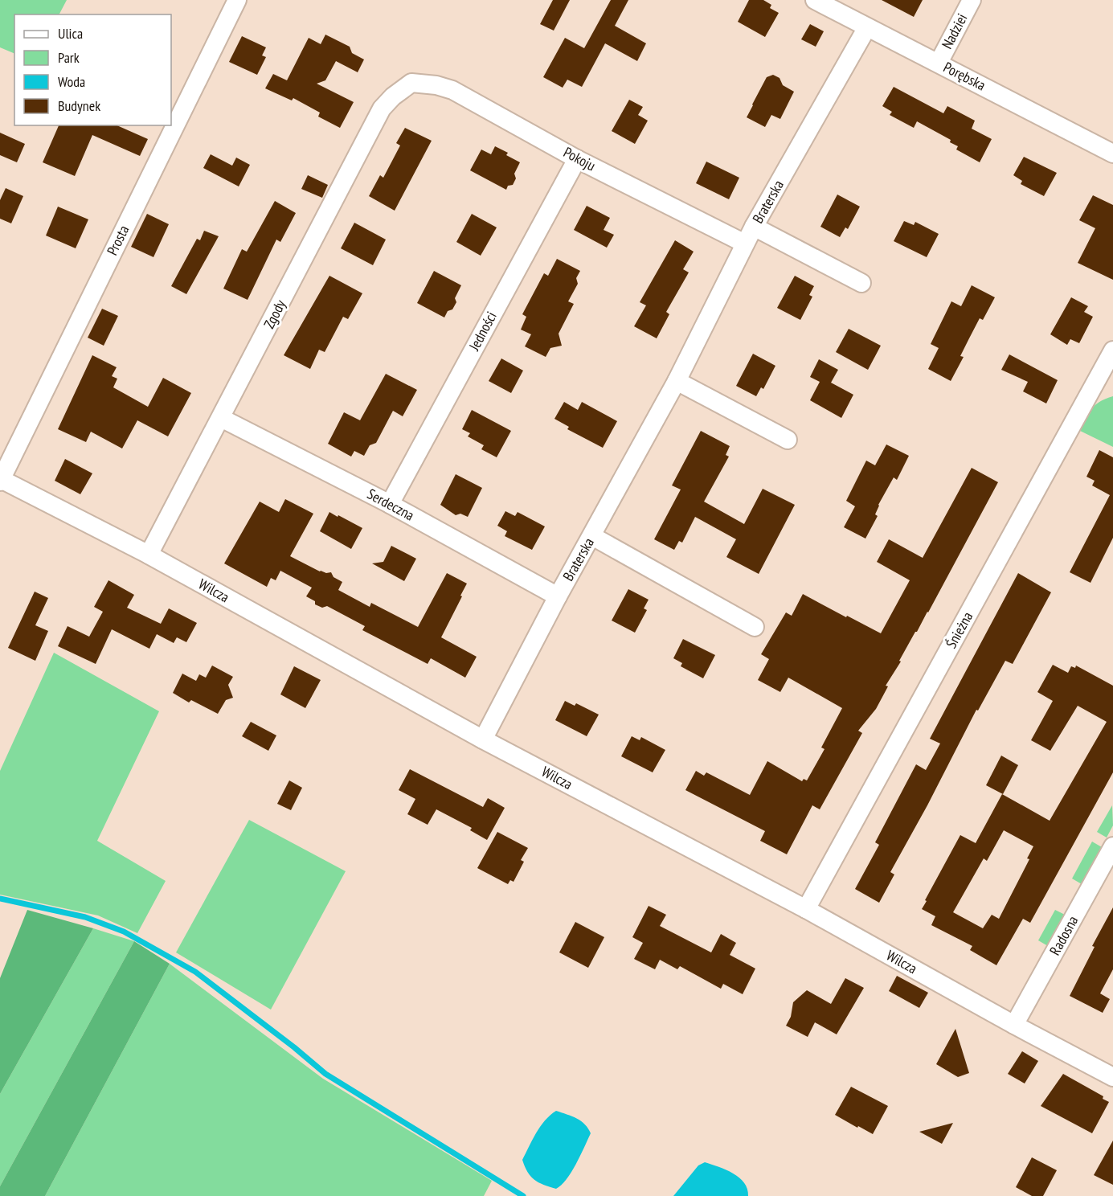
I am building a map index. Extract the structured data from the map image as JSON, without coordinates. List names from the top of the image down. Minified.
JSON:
{"streets":{"street":["Nadziei","Porębska","Pokoju","Braterska","Prosta","Zgody","Jedności","Serdeczna","Wilcza","Śnieżna","Radosna"]},"crossings":[["Nadziei","Porębska"],["Porębska","Braterska"],["Pokoju","Braterska"],["Pokoju","Zgody"],["Pokoju","Jedności"],["Braterska","Serdeczna"],["Braterska","Wilcza"],["Prosta","Wilcza"],["Zgody","Serdeczna"],["Zgody","Wilcza"],["Jedności","Serdeczna"],["Wilcza","Śnieżna"],["Wilcza","Radosna"]],"legend":["Ulica","Park","Woda","Budynek"]}
